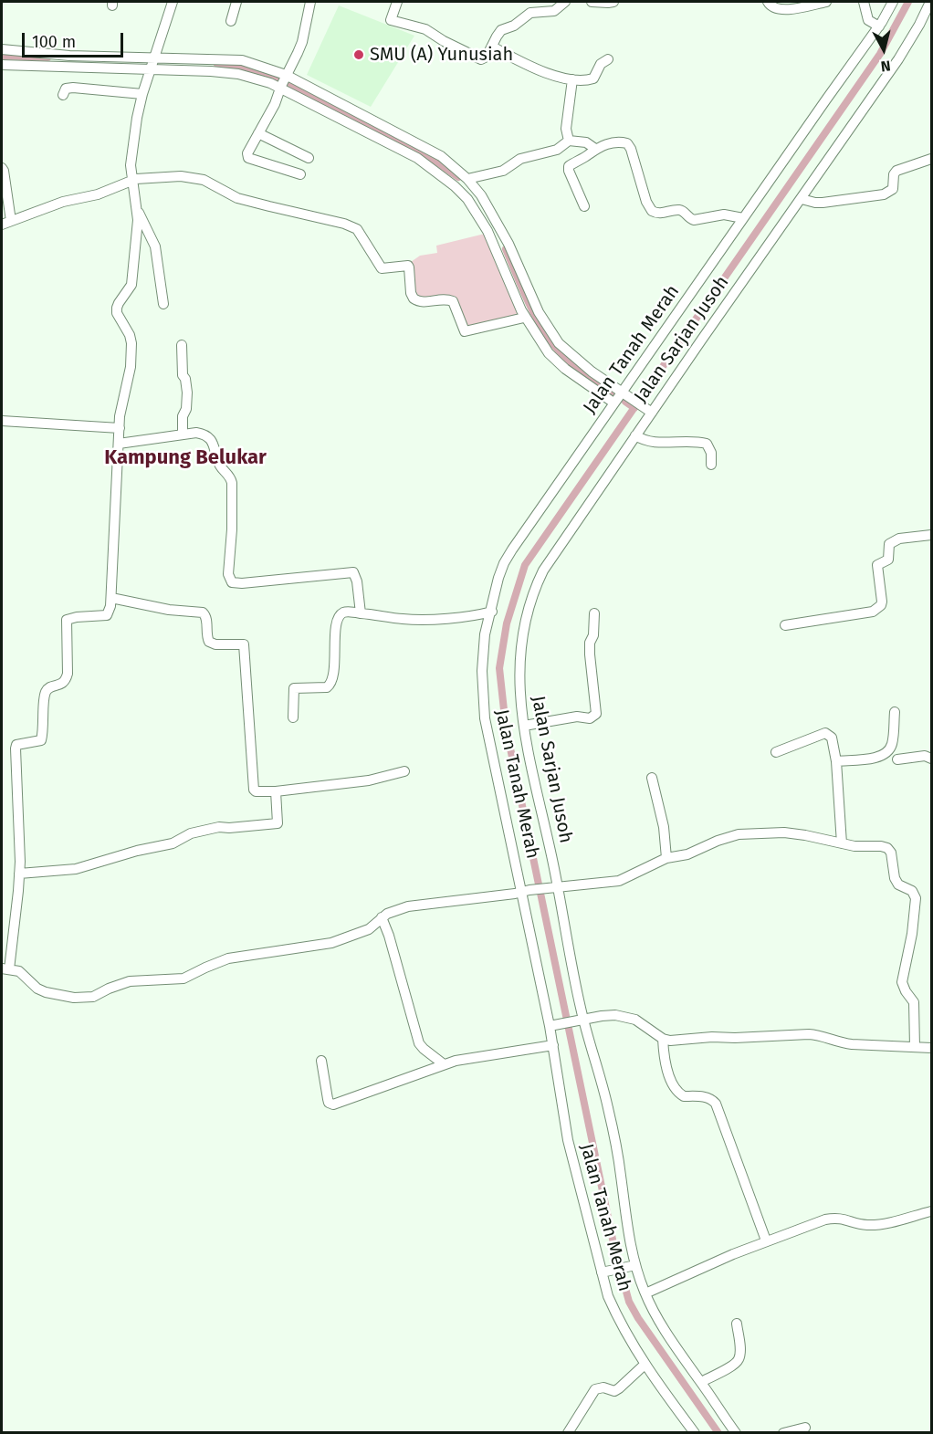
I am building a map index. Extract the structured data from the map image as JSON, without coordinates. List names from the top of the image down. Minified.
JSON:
{"streets":{"street":["Jalan Sarjan Jusoh","Jalan Tanah Merah"]},"districts":["Kampung Belukar"],"places":["SMU (A) Yunusiah"],"scale_bar":"100 m","north":"bottom"}
